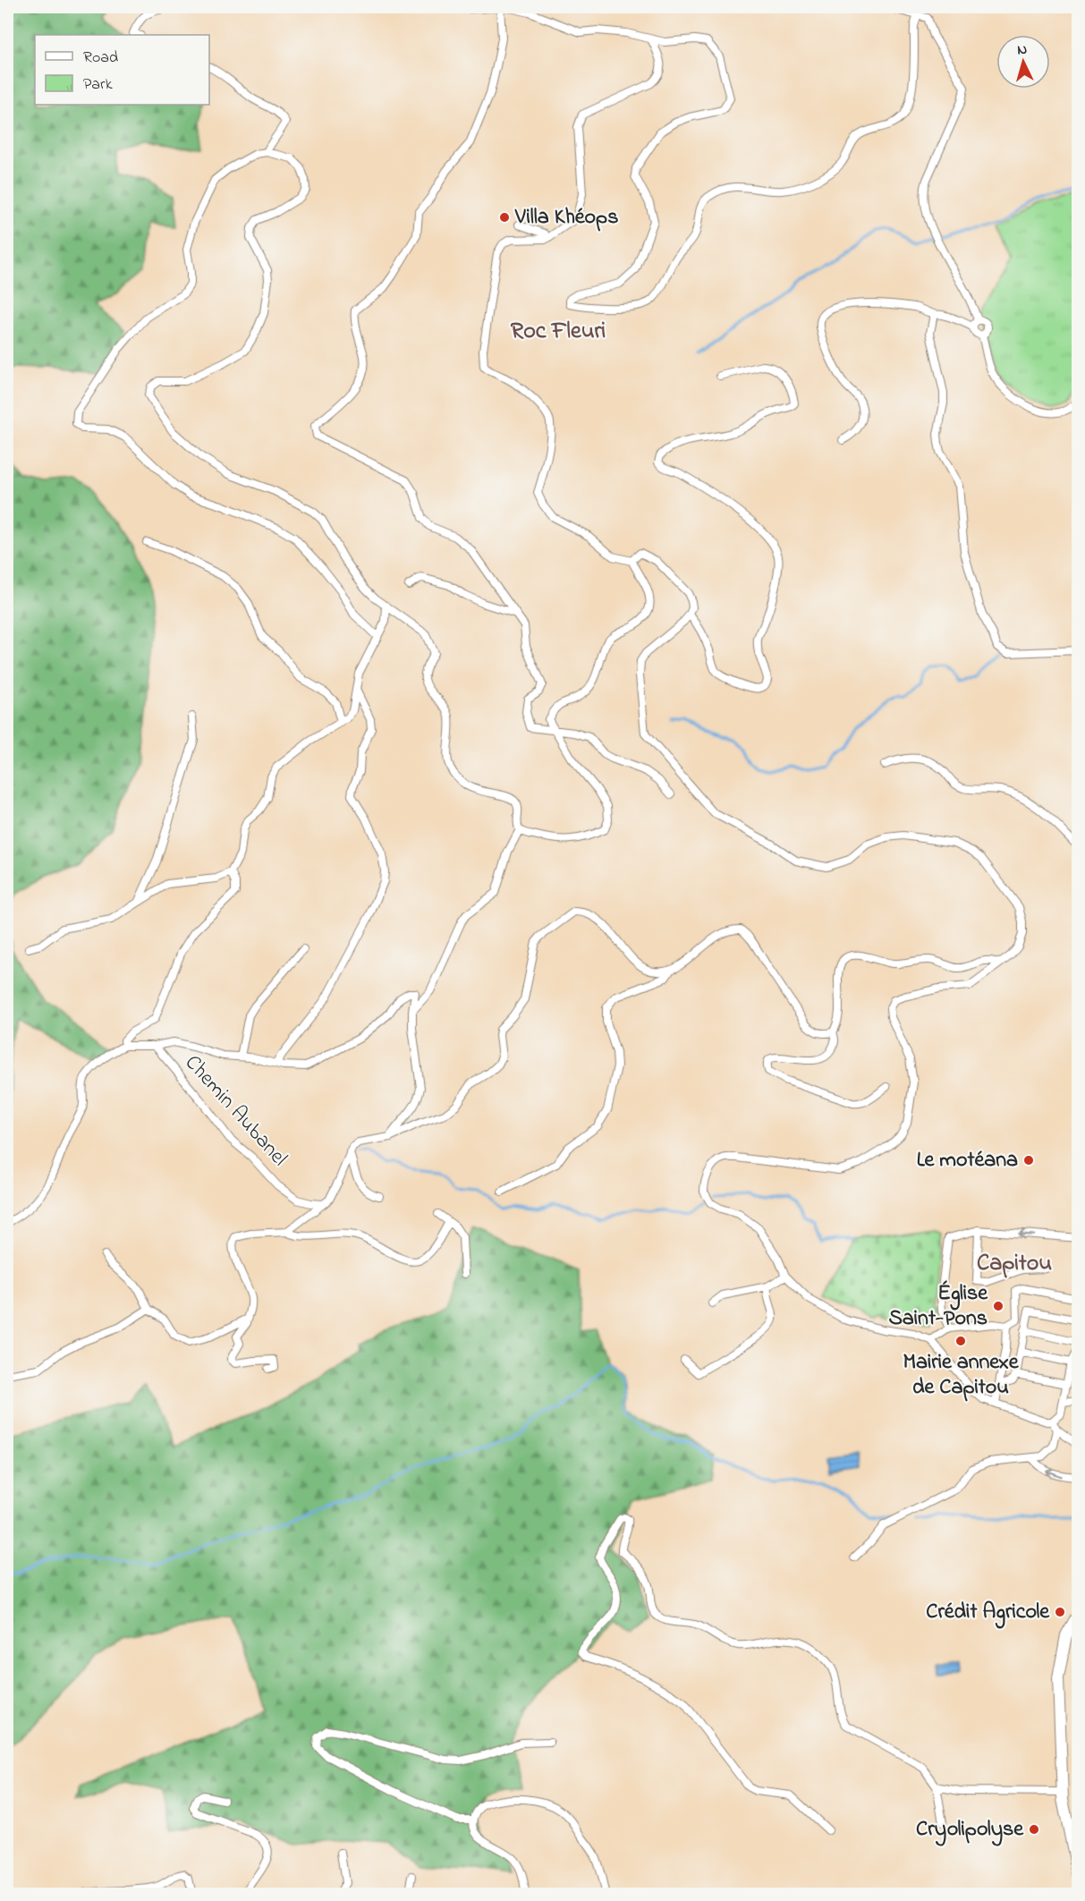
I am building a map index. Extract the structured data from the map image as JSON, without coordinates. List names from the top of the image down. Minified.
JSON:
{"streets":{"street":["Chemin Aubanel"]},"districts":["Roc Fleuri","Capitou"],"places":["Villa Khéops","Le motéana","Église Saint-Pons","Mairie annexe de Capitou","Crédit Agricole","Cryolipolyse"],"legend":["Road","Park"],"north":"top"}
